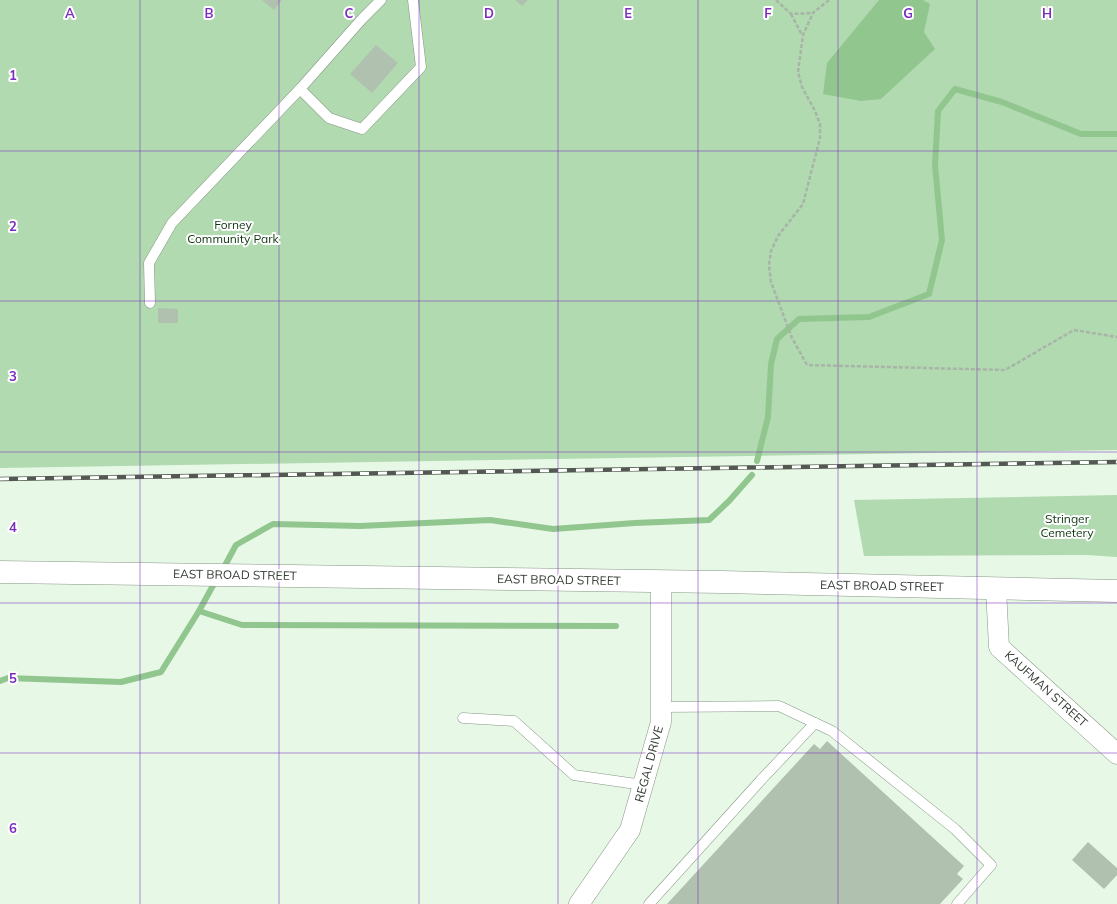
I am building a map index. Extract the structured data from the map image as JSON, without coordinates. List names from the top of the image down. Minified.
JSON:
{"streets":{"main road":["EAST BROAD STREET"],"street":["KAUFMAN STREET","REGAL DRIVE"]},"crossings":[["EAST BROAD STREET","KAUFMAN STREET"],["EAST BROAD STREET","REGAL DRIVE"]],"parks":["Forney Community Park","Stringer Cemetery"],"grid":{"columns":["A","B","C","D","E","F","G","H"],"rows":["1","2","3","4","5","6"]}}
